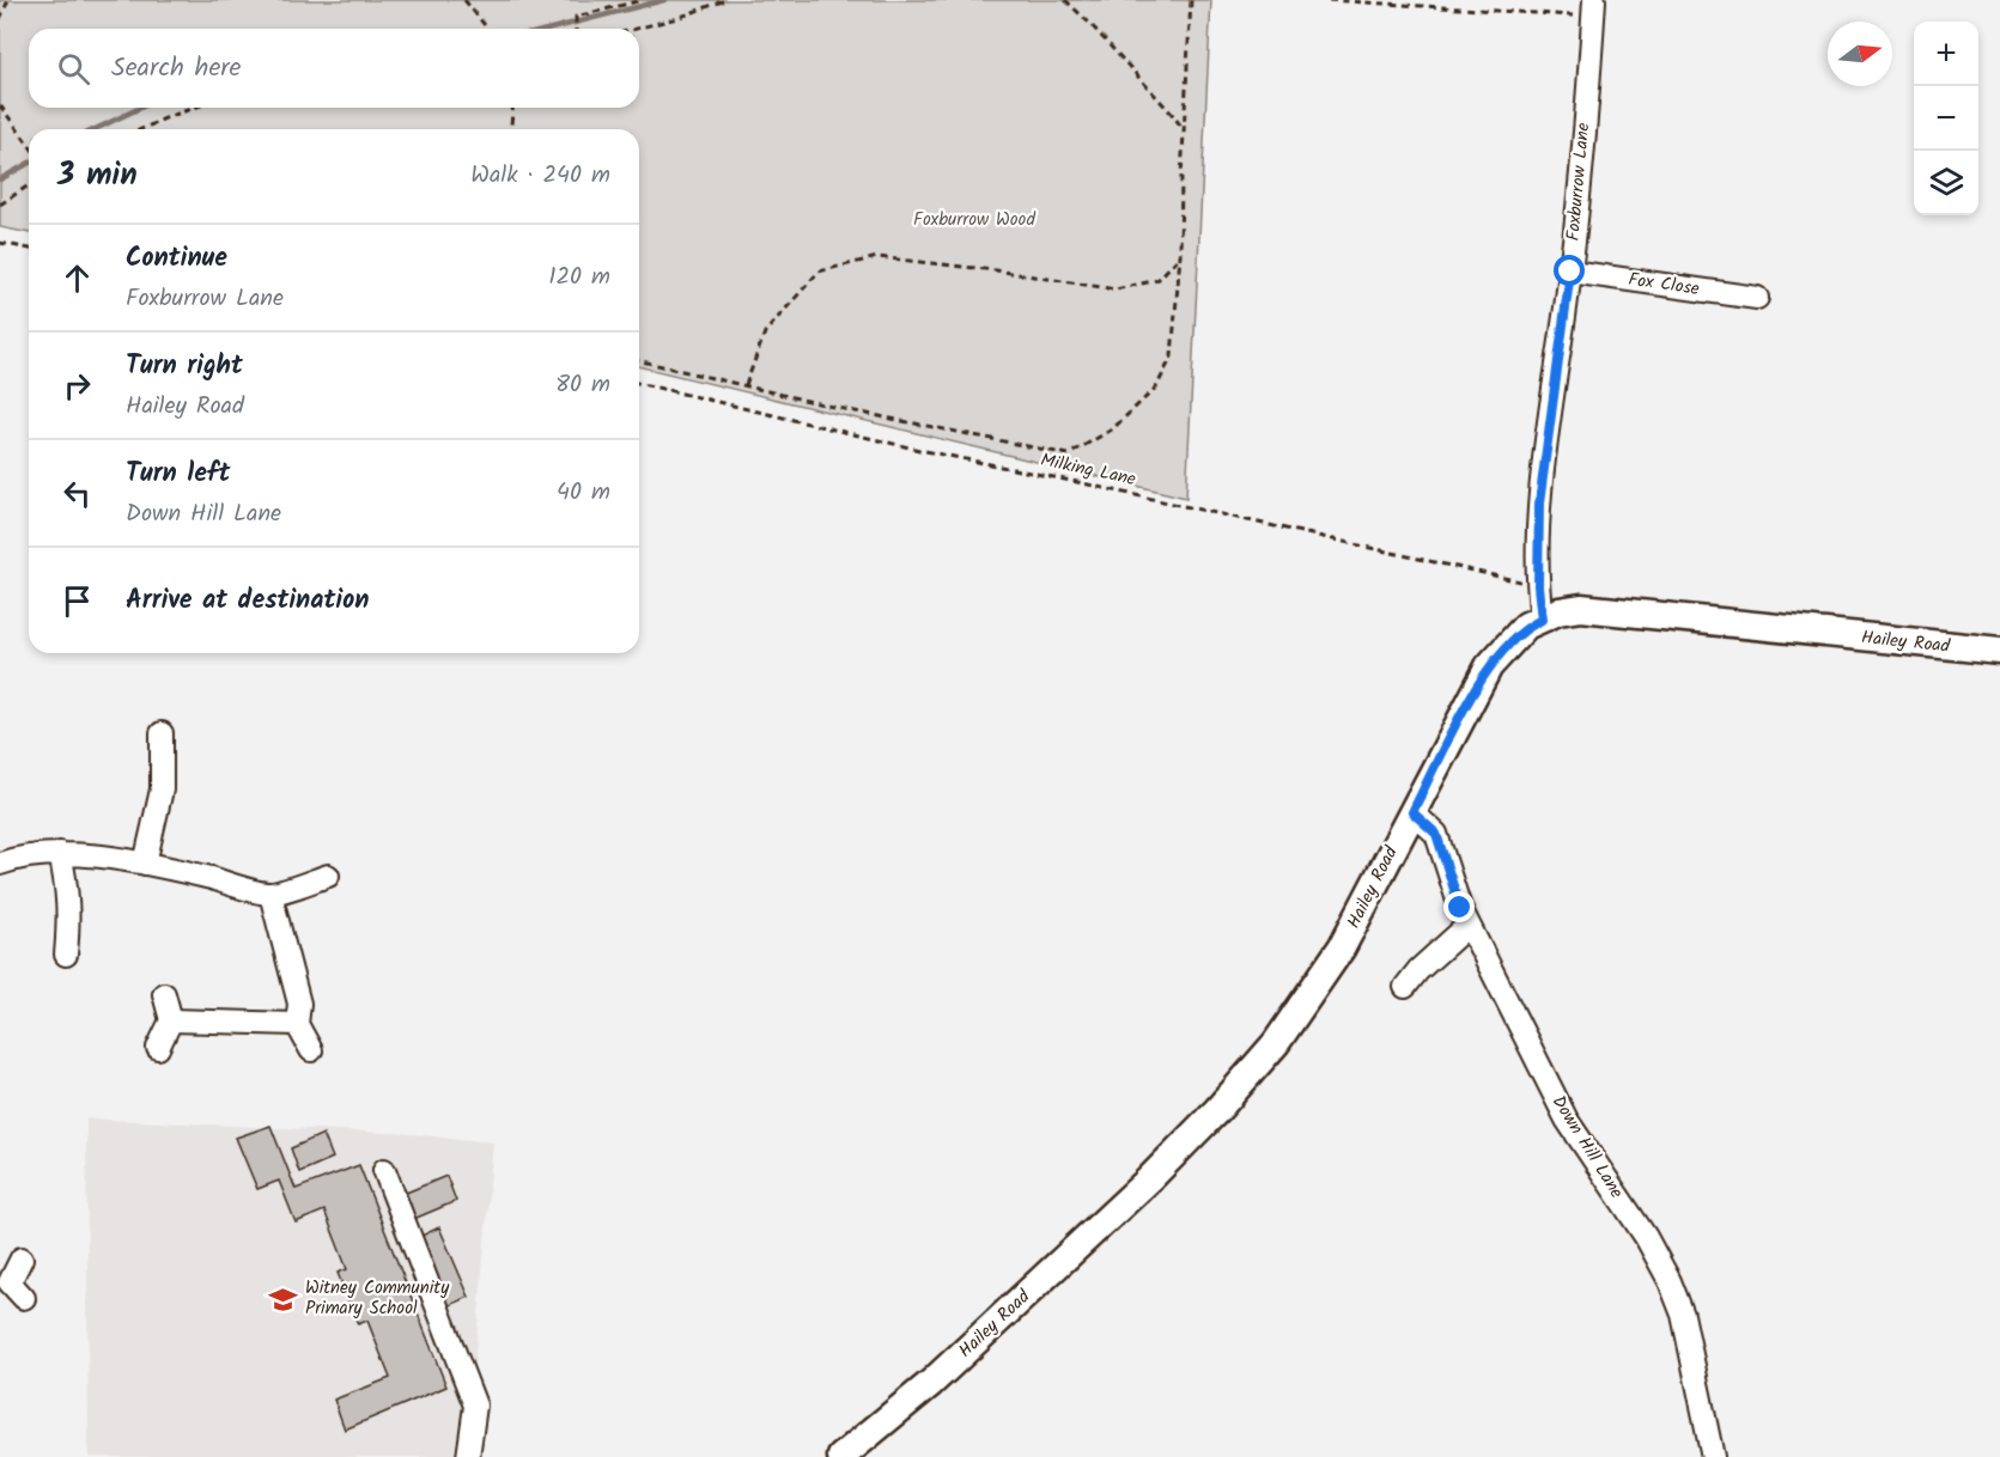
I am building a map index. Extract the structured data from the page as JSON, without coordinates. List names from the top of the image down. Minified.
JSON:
{"streets":{"main road":["Hailey Road"],"street":["Foxburrow Lane","Fox Close","Down Hill Lane"],"path":["Milking Lane"]},"crossings":[["Foxburrow Lane","Fox Close"],["Foxburrow Lane","Milking Lane"],["Foxburrow Lane","Hailey Road"],["Hailey Road","Down Hill Lane"]],"parks":["Foxburrow Wood"],"places":{"school or university":["Witney Community Primary School"]},"north":"right","page":{"map_buttons":["+","−"],"search":"Search here","heading":["3 min","Walk · 240 m"],"list":[["Continue","Foxburrow Lane","120 m"],["Turn right","Hailey Road","80 m"],["Turn left","Down Hill Lane","40 m"],"Arrive at destination"]}}
